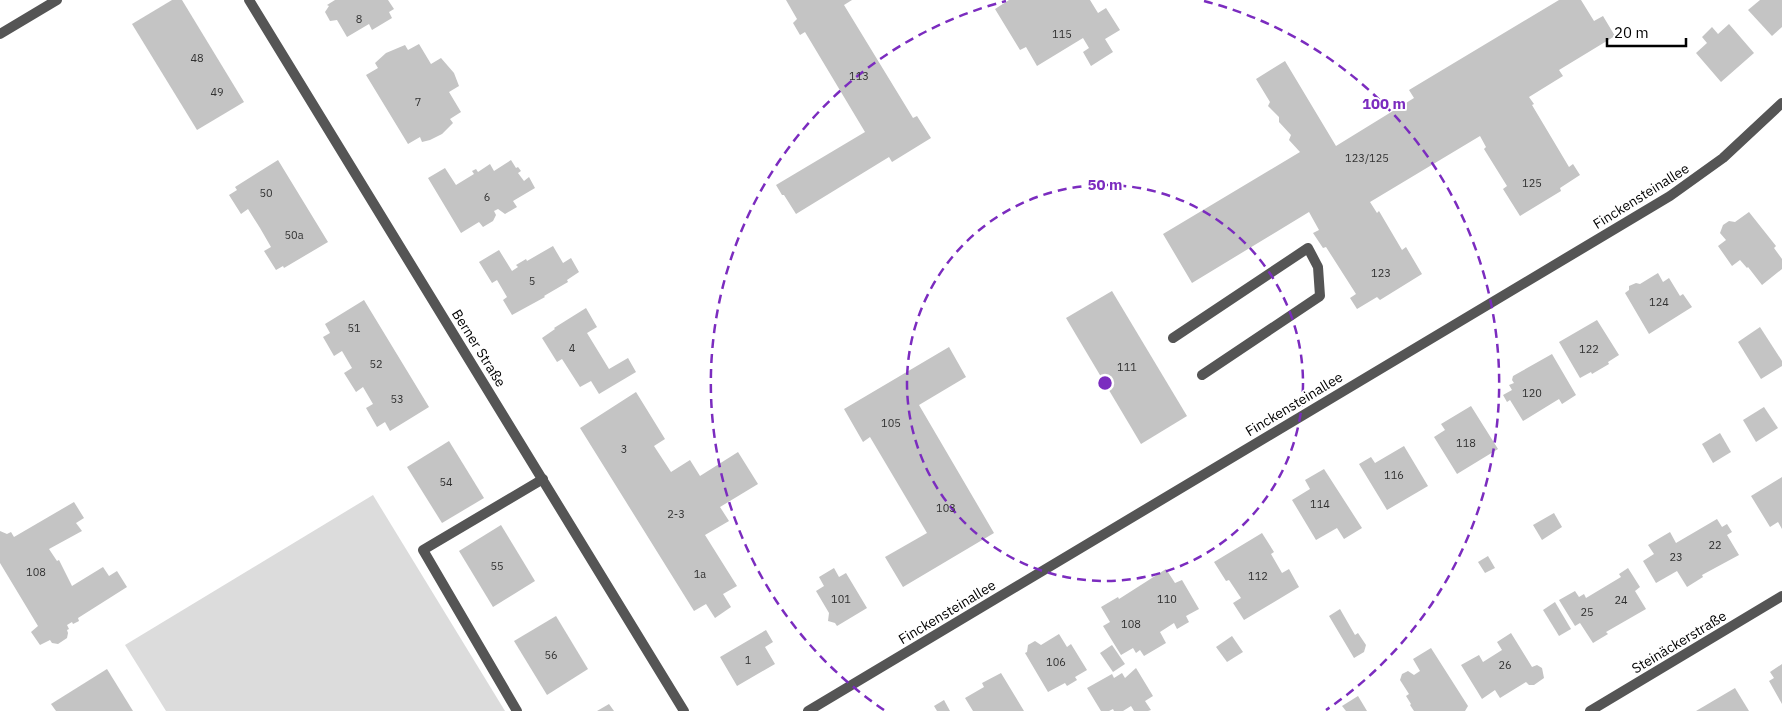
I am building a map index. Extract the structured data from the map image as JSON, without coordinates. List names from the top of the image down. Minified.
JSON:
{"streets":{"street":["Finckensteinallee","Berner Straße","Steinäckerstraße"]},"house_numbers":["8","115","48","113","49","7","123/125","125","50","6","50a","123","5","124","51","4","122","52","111","120","53","105","118","3","116","54","114","103","2-3","22","23","55","108","1a","112","101","110","24","25","108","56","1","106","26"],"scale_bar":"20 m","rings":["100 m","50 m"]}
